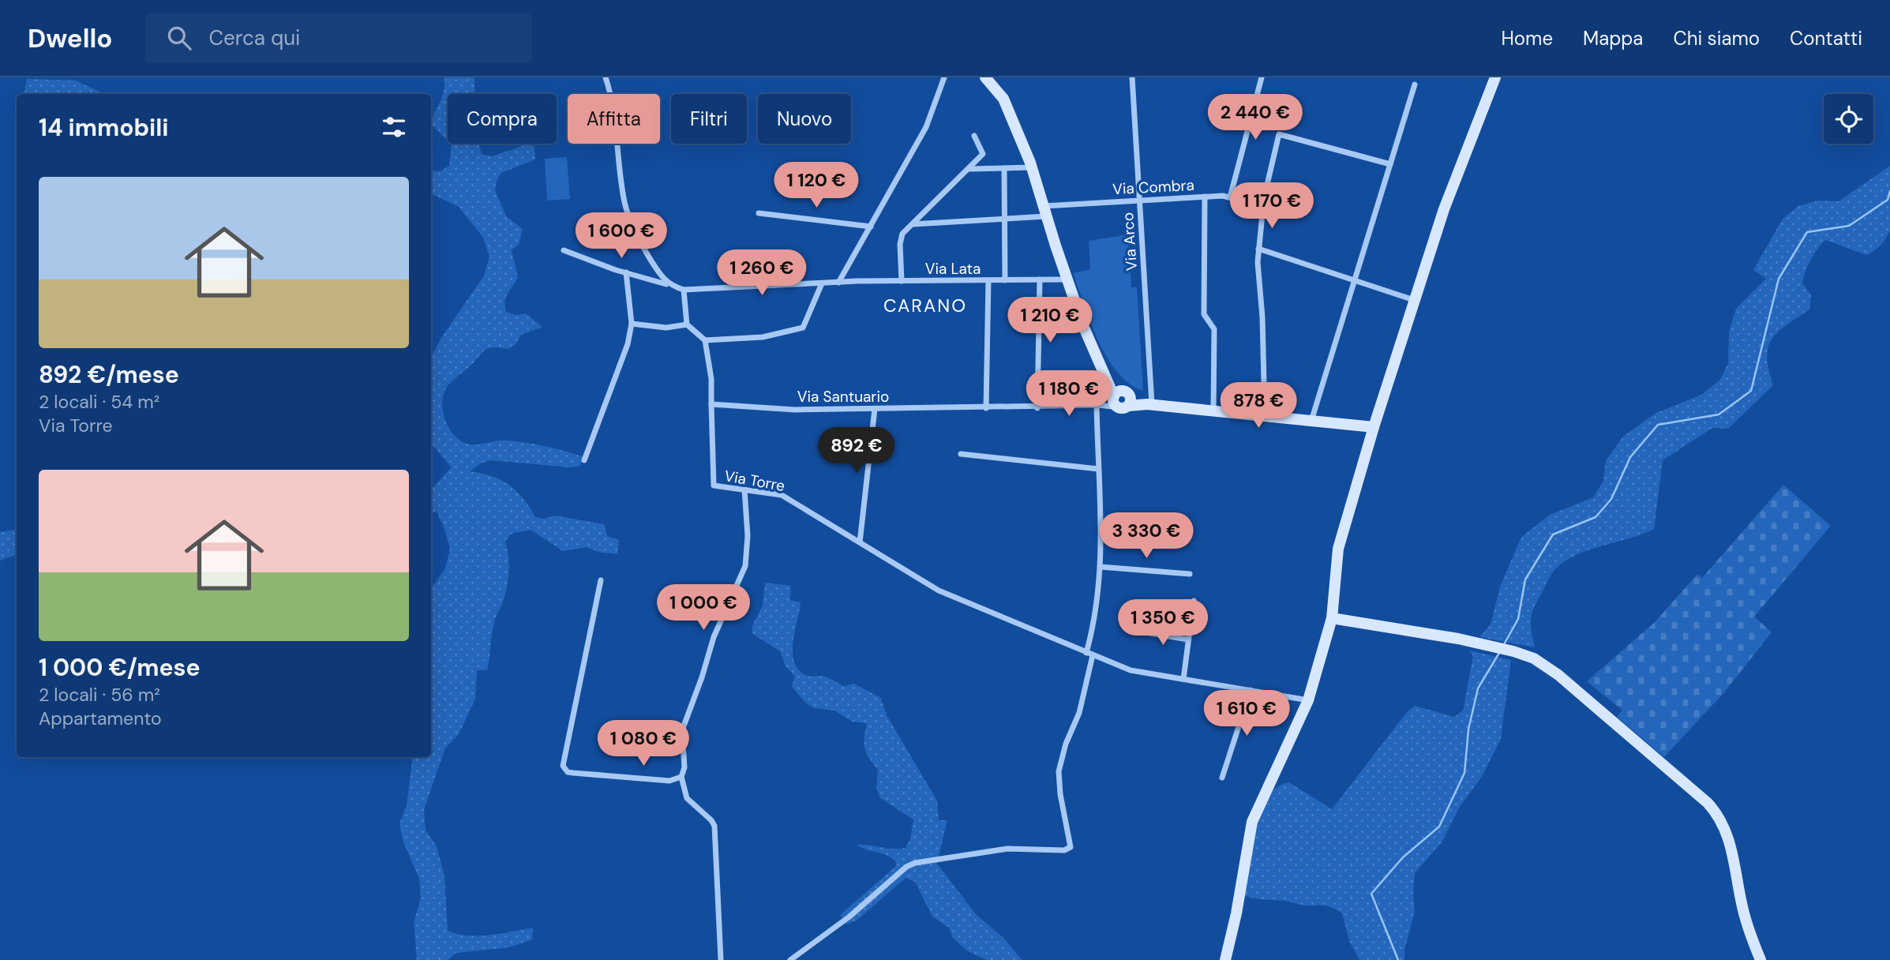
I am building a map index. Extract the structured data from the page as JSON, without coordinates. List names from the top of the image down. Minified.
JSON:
{"streets":{"street":["Via Combra","Via Arco","Via Lata","Via Santuario","Via Torre"]},"crossings":[["Via Combra","Via Arco"],["Via Santuario","Via Torre"]],"districts":["CARANO"],"page":{"header":"Dwello","search":"Cerca qui","nav":["Home","Mappa","Chi siamo","Contatti"],"price":["2 440 €","1 120 €","1 170 €","1 600 €","1 260 €","1 210 €","1 180 €","878 €","892 €","3 330 €","1 000 €","1 350 €","1 610 €","1 080 €"],"chip":["Compra","Affitta","Filtri","Nuovo"],"heading":"14 immobili","list":[{"name":"892 €/mese","note":"2 locali · 54 m² · Via Torre"},{"name":"1 000 €/mese","note":"2 locali · 56 m² · Appartamento"}]}}
